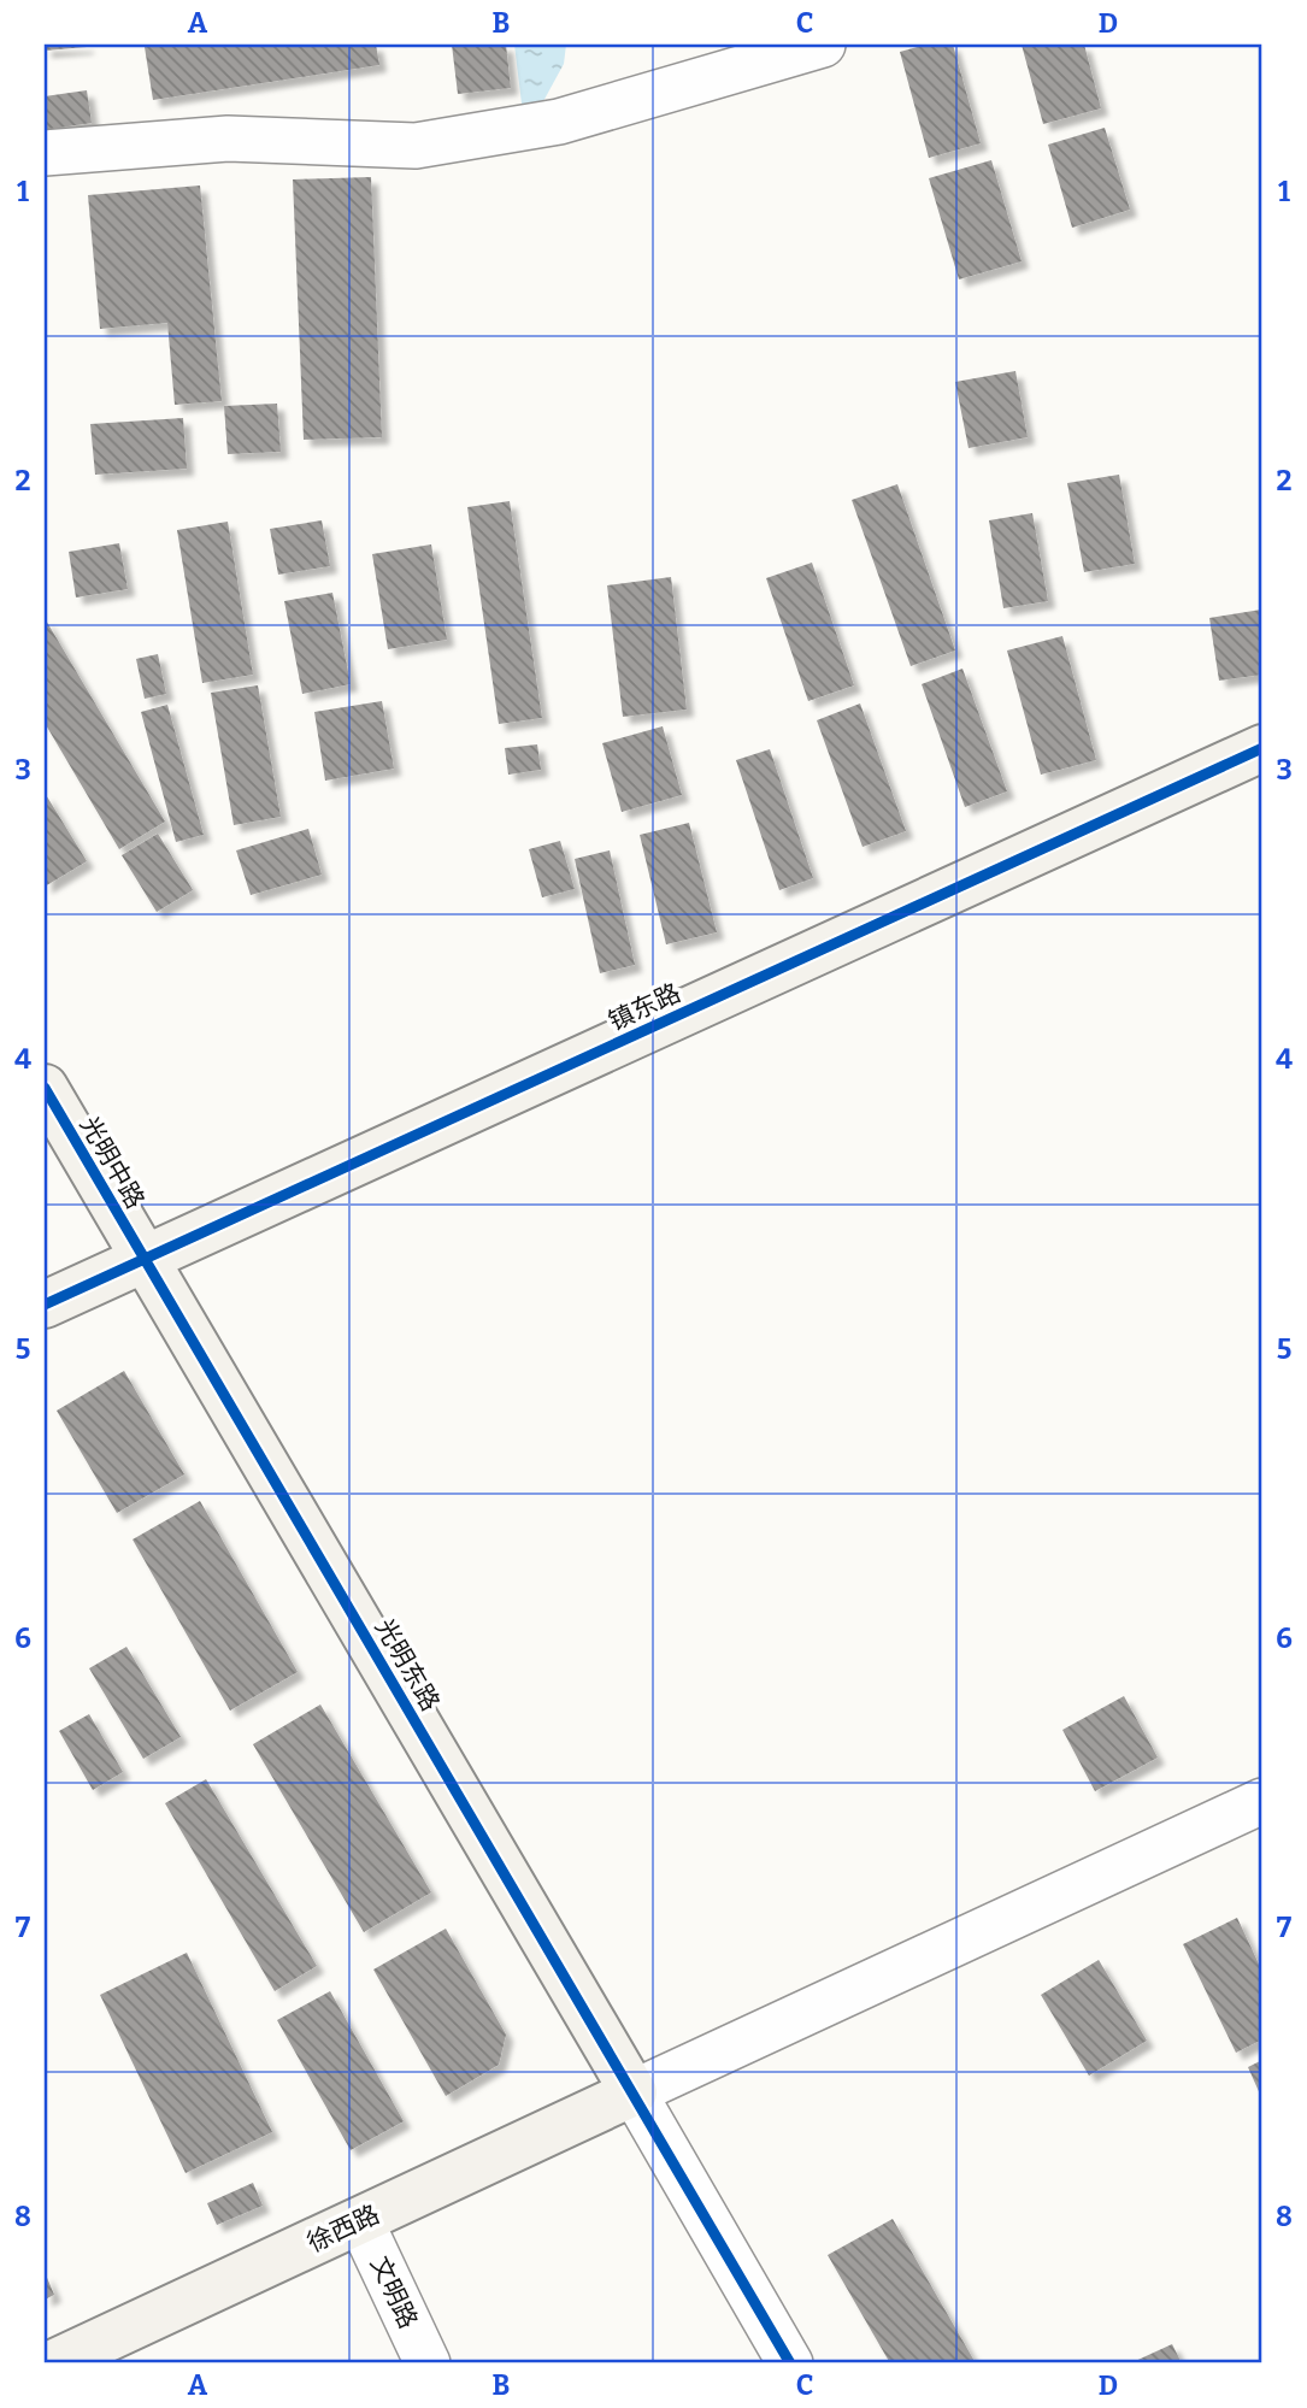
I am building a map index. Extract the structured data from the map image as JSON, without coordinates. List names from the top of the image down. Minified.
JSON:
{"streets":{"street":["镇东路","光明中路","光明东路","徐西路","文明路"]},"crossings":[["镇东路","光明中路"],["镇东路","光明东路"],["光明中路","光明东路"],["光明东路","徐西路"],["徐西路","文明路"]],"grid":{"columns":["A","B","C","D"],"rows":["1","2","3","4","5","6","7","8"]}}
